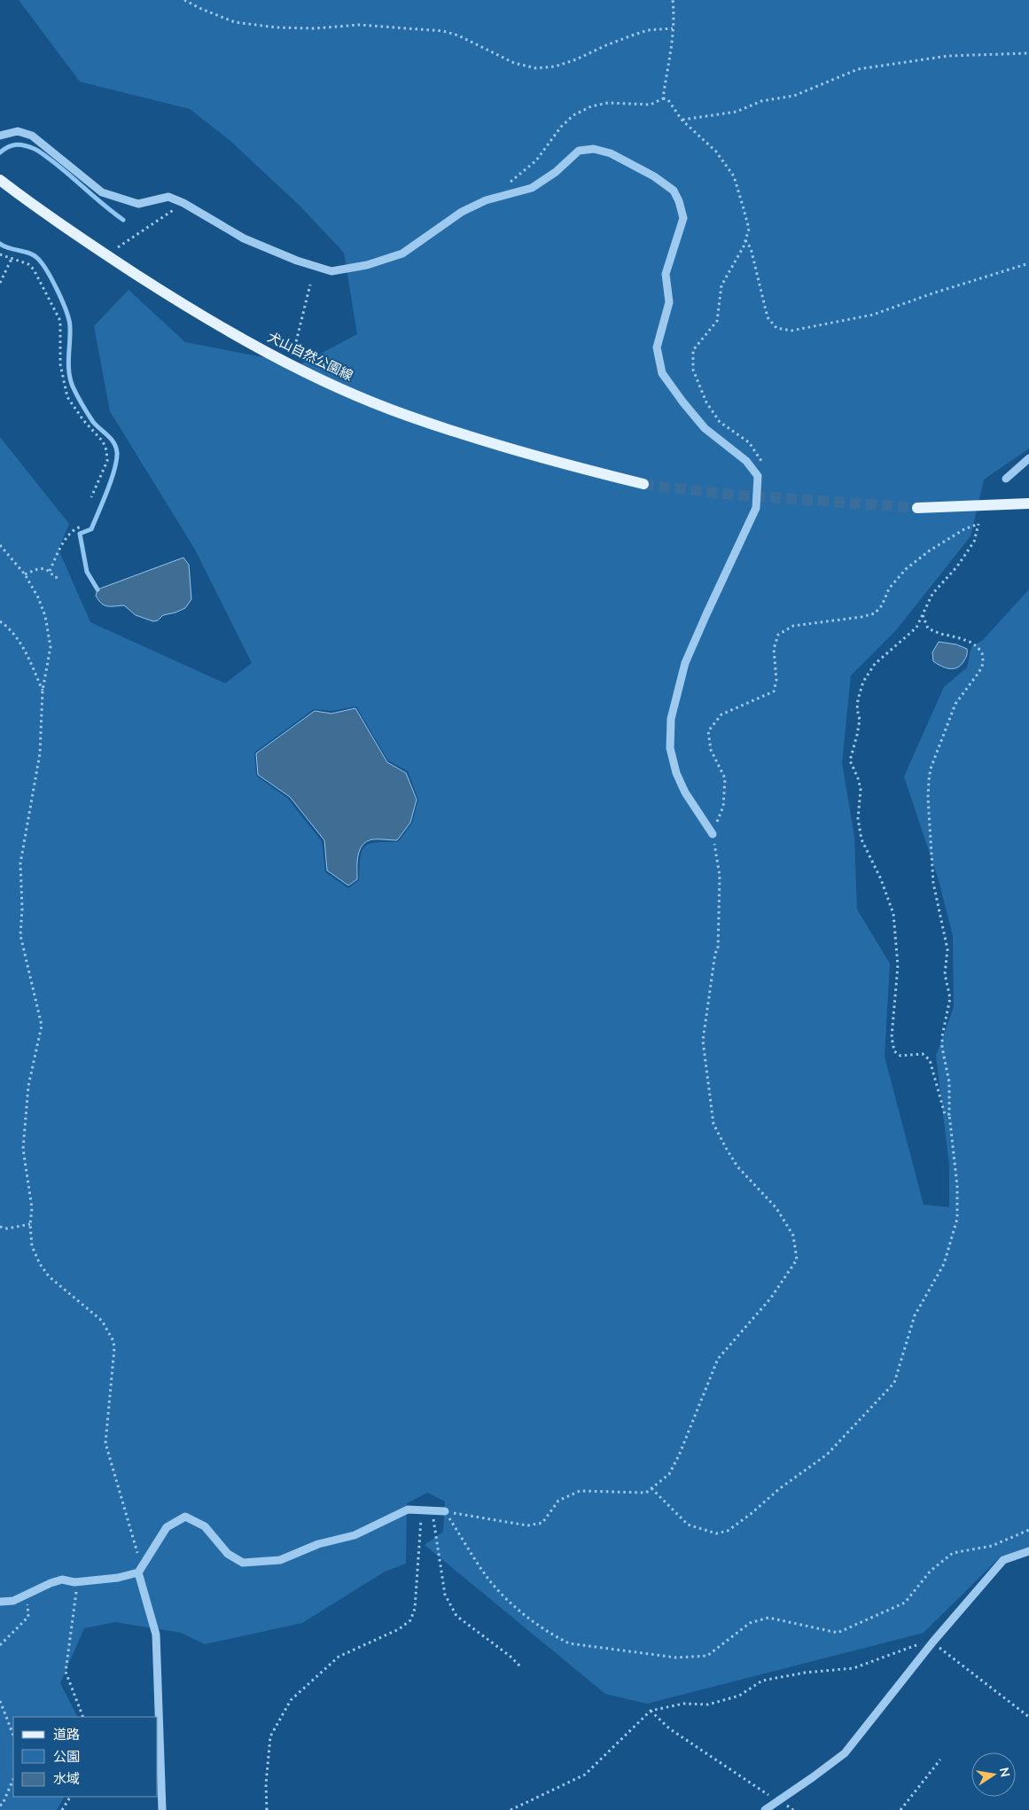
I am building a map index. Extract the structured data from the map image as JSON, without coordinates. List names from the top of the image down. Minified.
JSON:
{"streets":{"main road":["犬山自然公園線"]},"legend":["道路","公園","水域"],"north":"right"}
